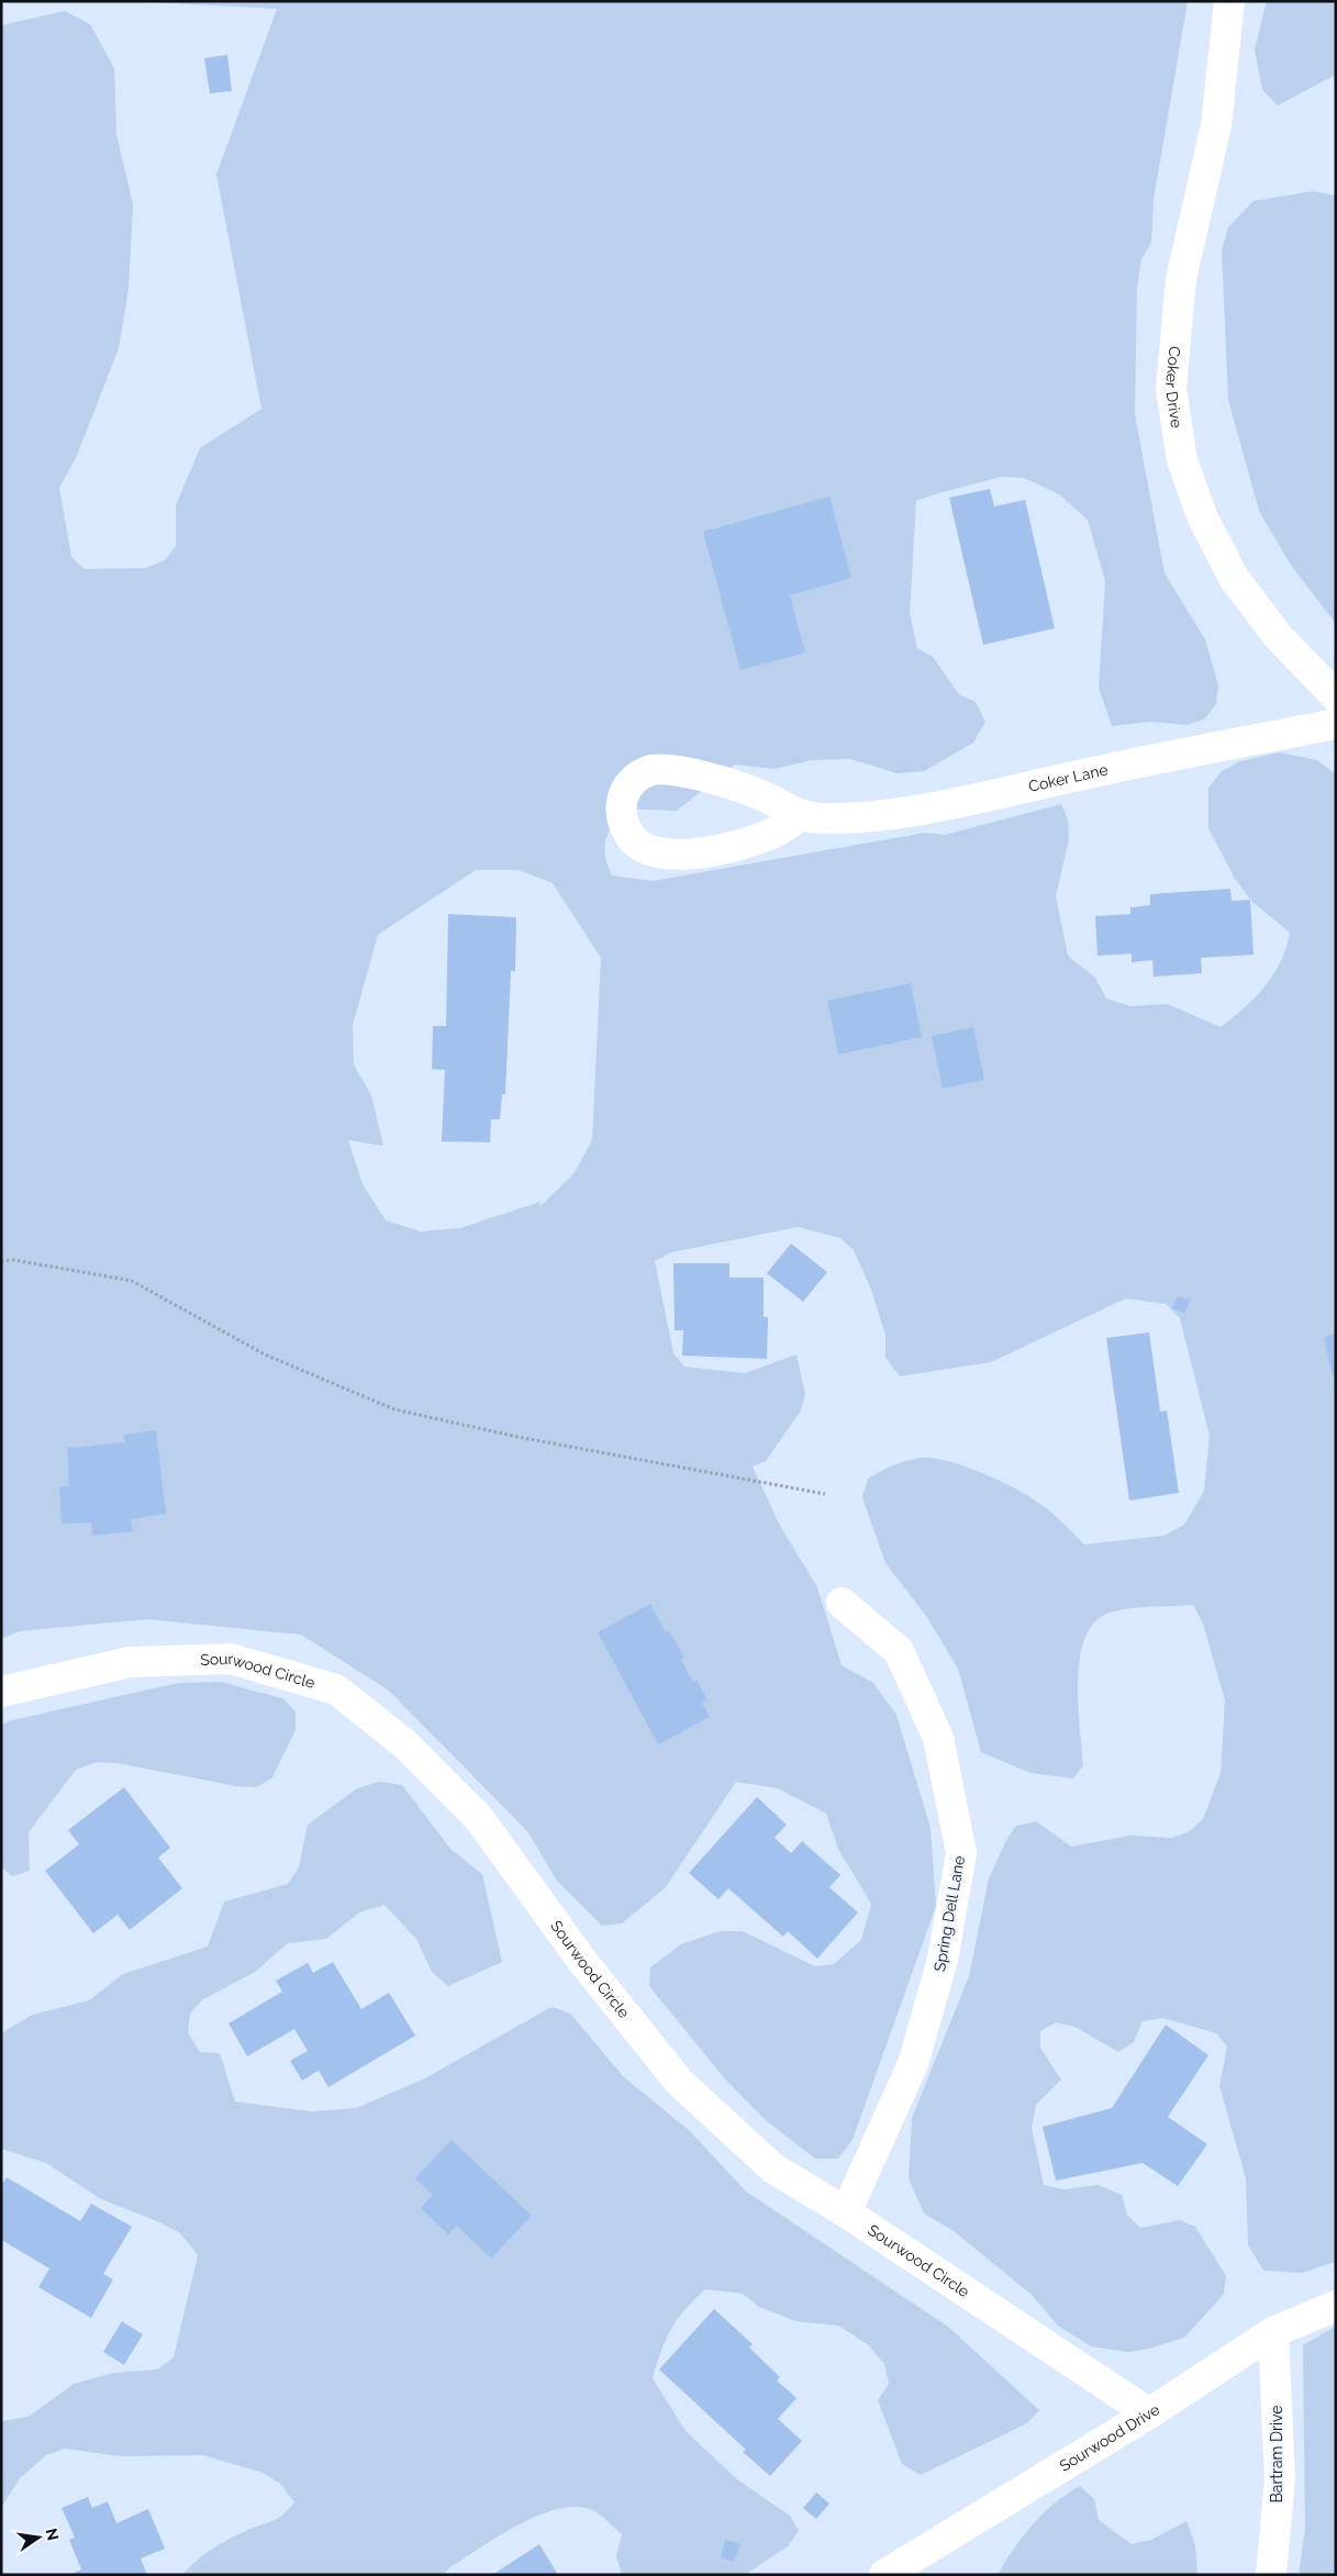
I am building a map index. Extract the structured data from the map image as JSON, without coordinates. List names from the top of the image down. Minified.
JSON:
{"streets":{"street":["Coker Drive","Coker Lane","Sourwood Circle","Spring Dell Lane","Sourwood Drive","Bartram Drive"]},"crossings":[["Sourwood Circle","Spring Dell Lane"],["Sourwood Circle","Sourwood Drive"],["Sourwood Drive","Bartram Drive"]],"north":"right"}
